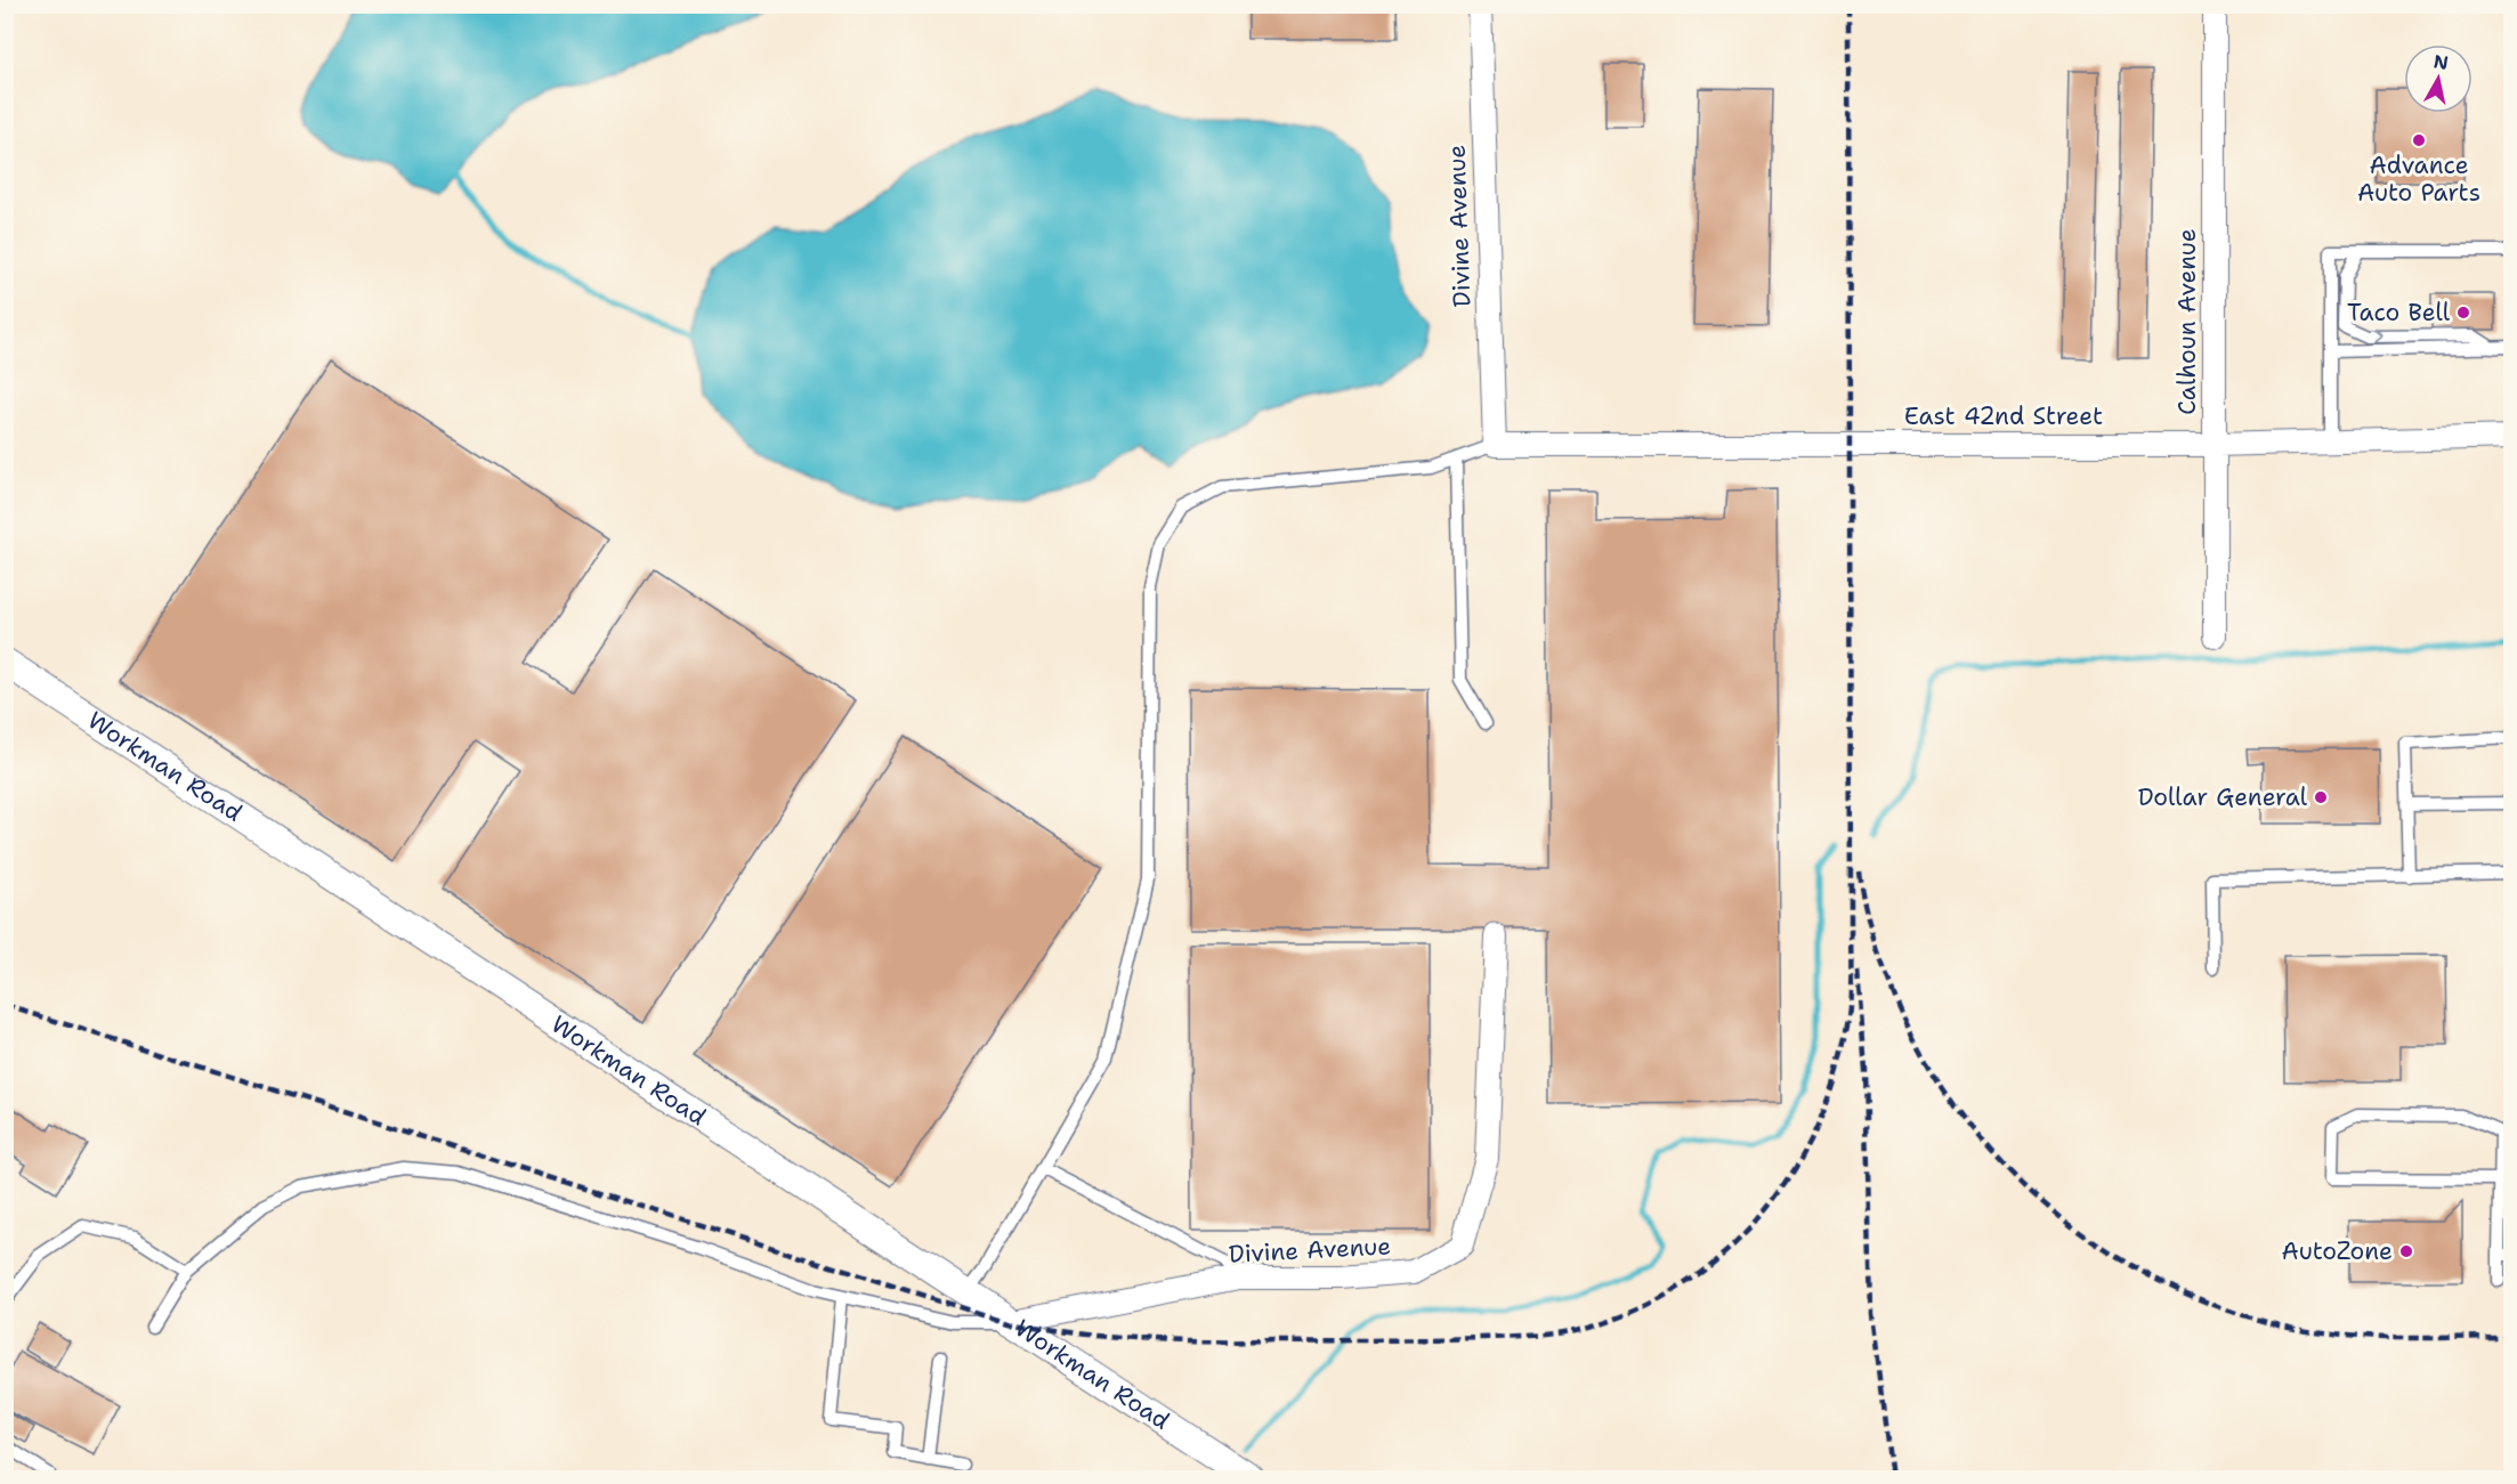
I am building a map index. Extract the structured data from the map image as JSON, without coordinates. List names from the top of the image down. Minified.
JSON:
{"streets":{"street":["Divine Avenue","Calhoun Avenue","East 42nd Street","Workman Road"]},"crossings":[["Divine Avenue","East 42nd Street"],["Divine Avenue","Workman Road"],["Calhoun Avenue","East 42nd Street"]],"places":["Advance Auto Parts","Taco Bell","Dollar General","AutoZone"],"north":"top"}
